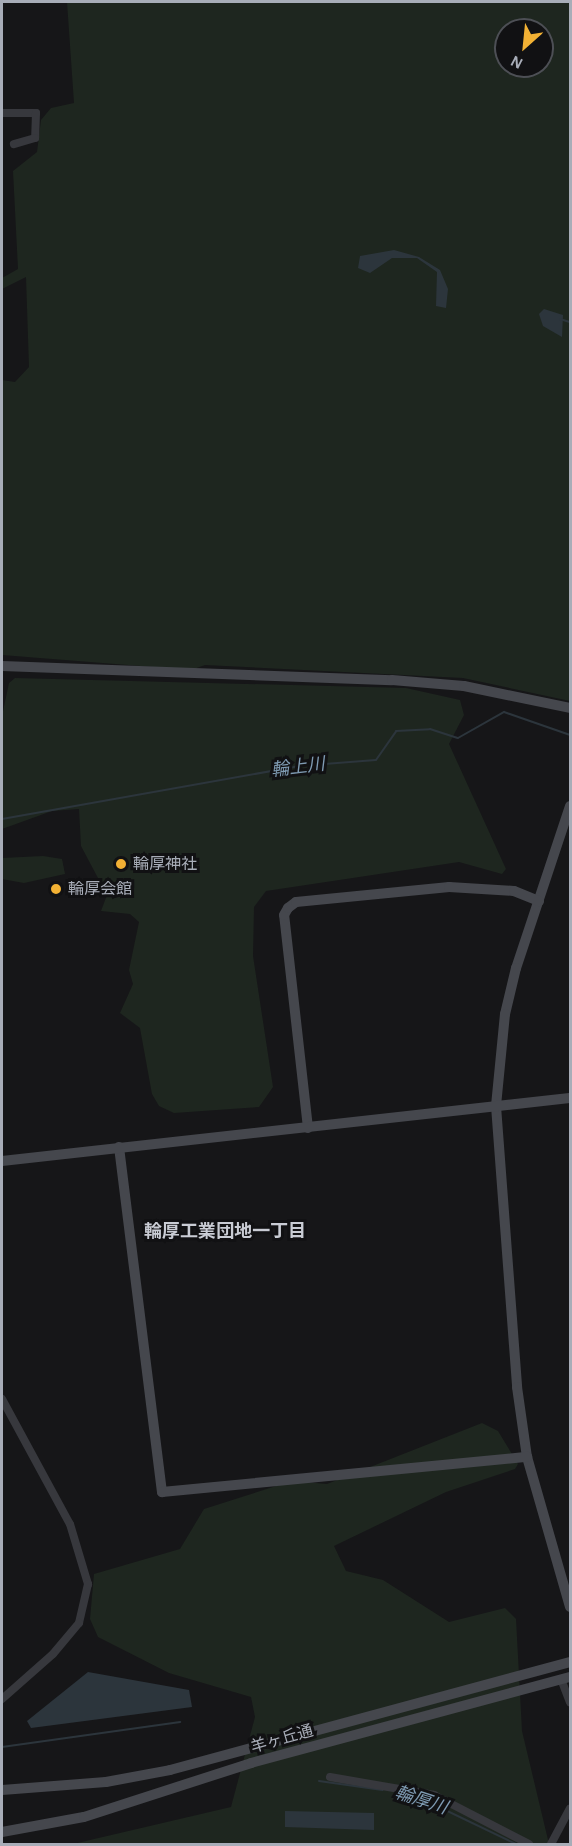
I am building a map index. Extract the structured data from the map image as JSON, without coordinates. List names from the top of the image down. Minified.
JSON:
{"streets":{"street":["羊ヶ丘通"]},"districts":["輪厚工業団地一丁目"],"water":["輪上川","輪厚川"],"places":["輪厚神社","輪厚会館"],"north":"bottom left"}
